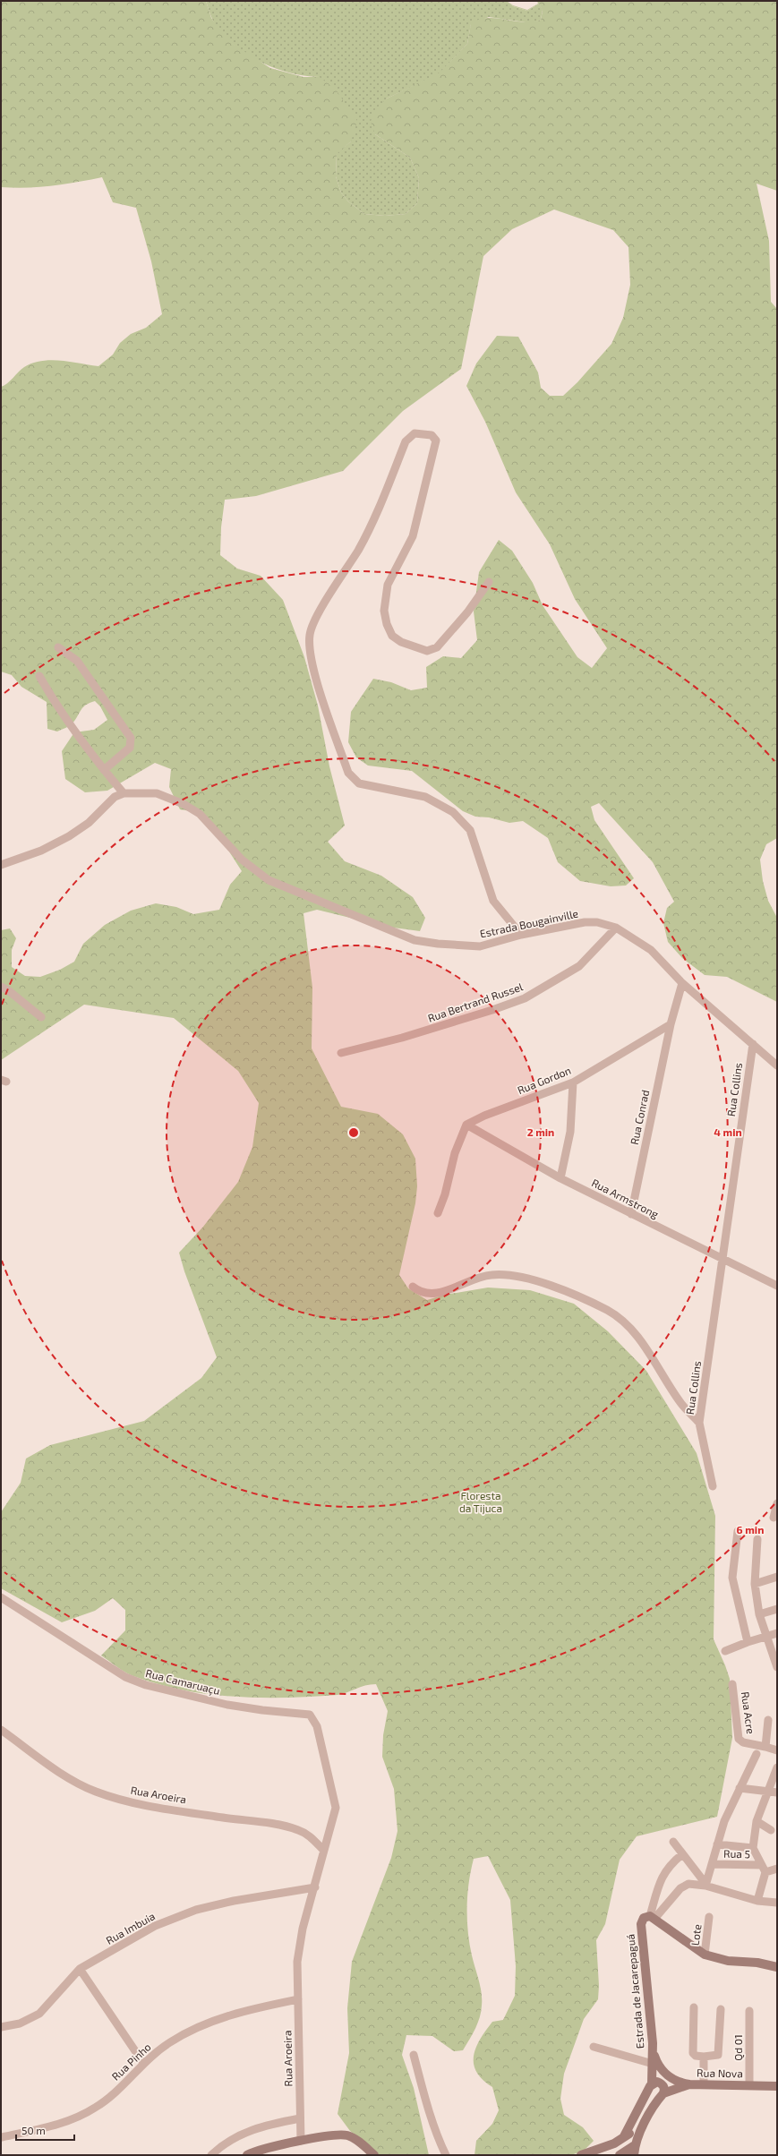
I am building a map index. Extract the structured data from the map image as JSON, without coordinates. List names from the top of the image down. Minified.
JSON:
{"streets":{"street":["Estrada Bougainville","Rua Bertrand Russel","Rua Gordon","Rua Collins","Rua Conrad","Rua Armstrong","Rua Camaruaçu","Rua Acre","Rua Aroeira","Rua 5","Rua Imbuia","Lote","Estrada de Jacarepaguá","Qd 01","Rua Pinho","Rua Nova"]},"crossings":[["Estrada Bougainville","Rua Bertrand Russel"],["Estrada Bougainville","Rua Collins"],["Rua Gordon","Rua Conrad"],["Rua Gordon","Rua Armstrong"],["Rua Collins","Rua Armstrong"],["Rua Conrad","Rua Armstrong"],["Rua Camaruaçu","Rua Aroeira"],["Rua Aroeira","Rua Imbuia"],["Rua Aroeira","Rua Pinho"],["Qd 01","Rua Nova"]],"parks":["Floresta da Tijuca"],"scale_bar":"50 m","rings":["2 min","4 min","6 min"]}
